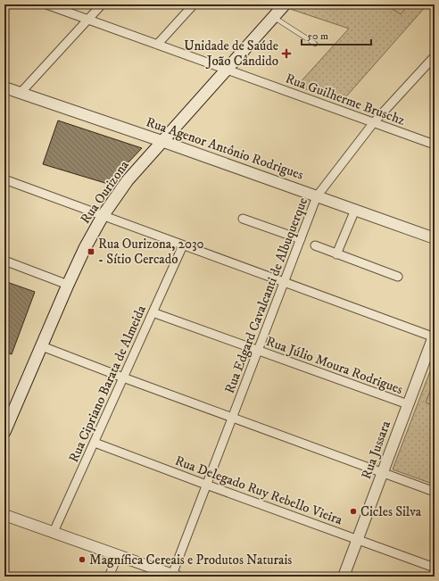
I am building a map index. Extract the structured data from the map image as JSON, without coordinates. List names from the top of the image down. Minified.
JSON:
{"streets":{"main road":["Rua Ourizona"],"street":["Rua Guilherme Bruschz","Rua Agenor Antônio Rodrigues","Rua Edgard Cavalcanti de Albuquerque","Rua Júlio Moura Rodrigues","Rua Cipriano Barata de Almeida","Rua Jussara","Rua Delegado Ruy Rebello Vieira"]},"crossings":[["Rua Guilherme Bruschz","Rua Ourizona"],["Rua Guilherme Bruschz","Rua Edgard Cavalcanti de Albuquerque"],["Rua Agenor Antônio Rodrigues","Rua Ourizona"],["Rua Agenor Antônio Rodrigues","Rua Edgard Cavalcanti de Albuquerque"],["Rua Edgard Cavalcanti de Albuquerque","Rua Júlio Moura Rodrigues"],["Rua Edgard Cavalcanti de Albuquerque","Rua Delegado Ruy Rebello Vieira"],["Rua Júlio Moura Rodrigues","Rua Cipriano Barata de Almeida"],["Rua Júlio Moura Rodrigues","Rua Jussara"],["Rua Cipriano Barata de Almeida","Rua Delegado Ruy Rebello Vieira"],["Rua Jussara","Rua Delegado Ruy Rebello Vieira"]],"places":{"health":["Unidade de Saúde João Cândido"],"transit":["Rua Ourizona, 2030 - Sítio Cercado"],"other":["Cicles Silva","Magnífica Cereais e Produtos Naturais"]},"scale_bar":"50 m"}
